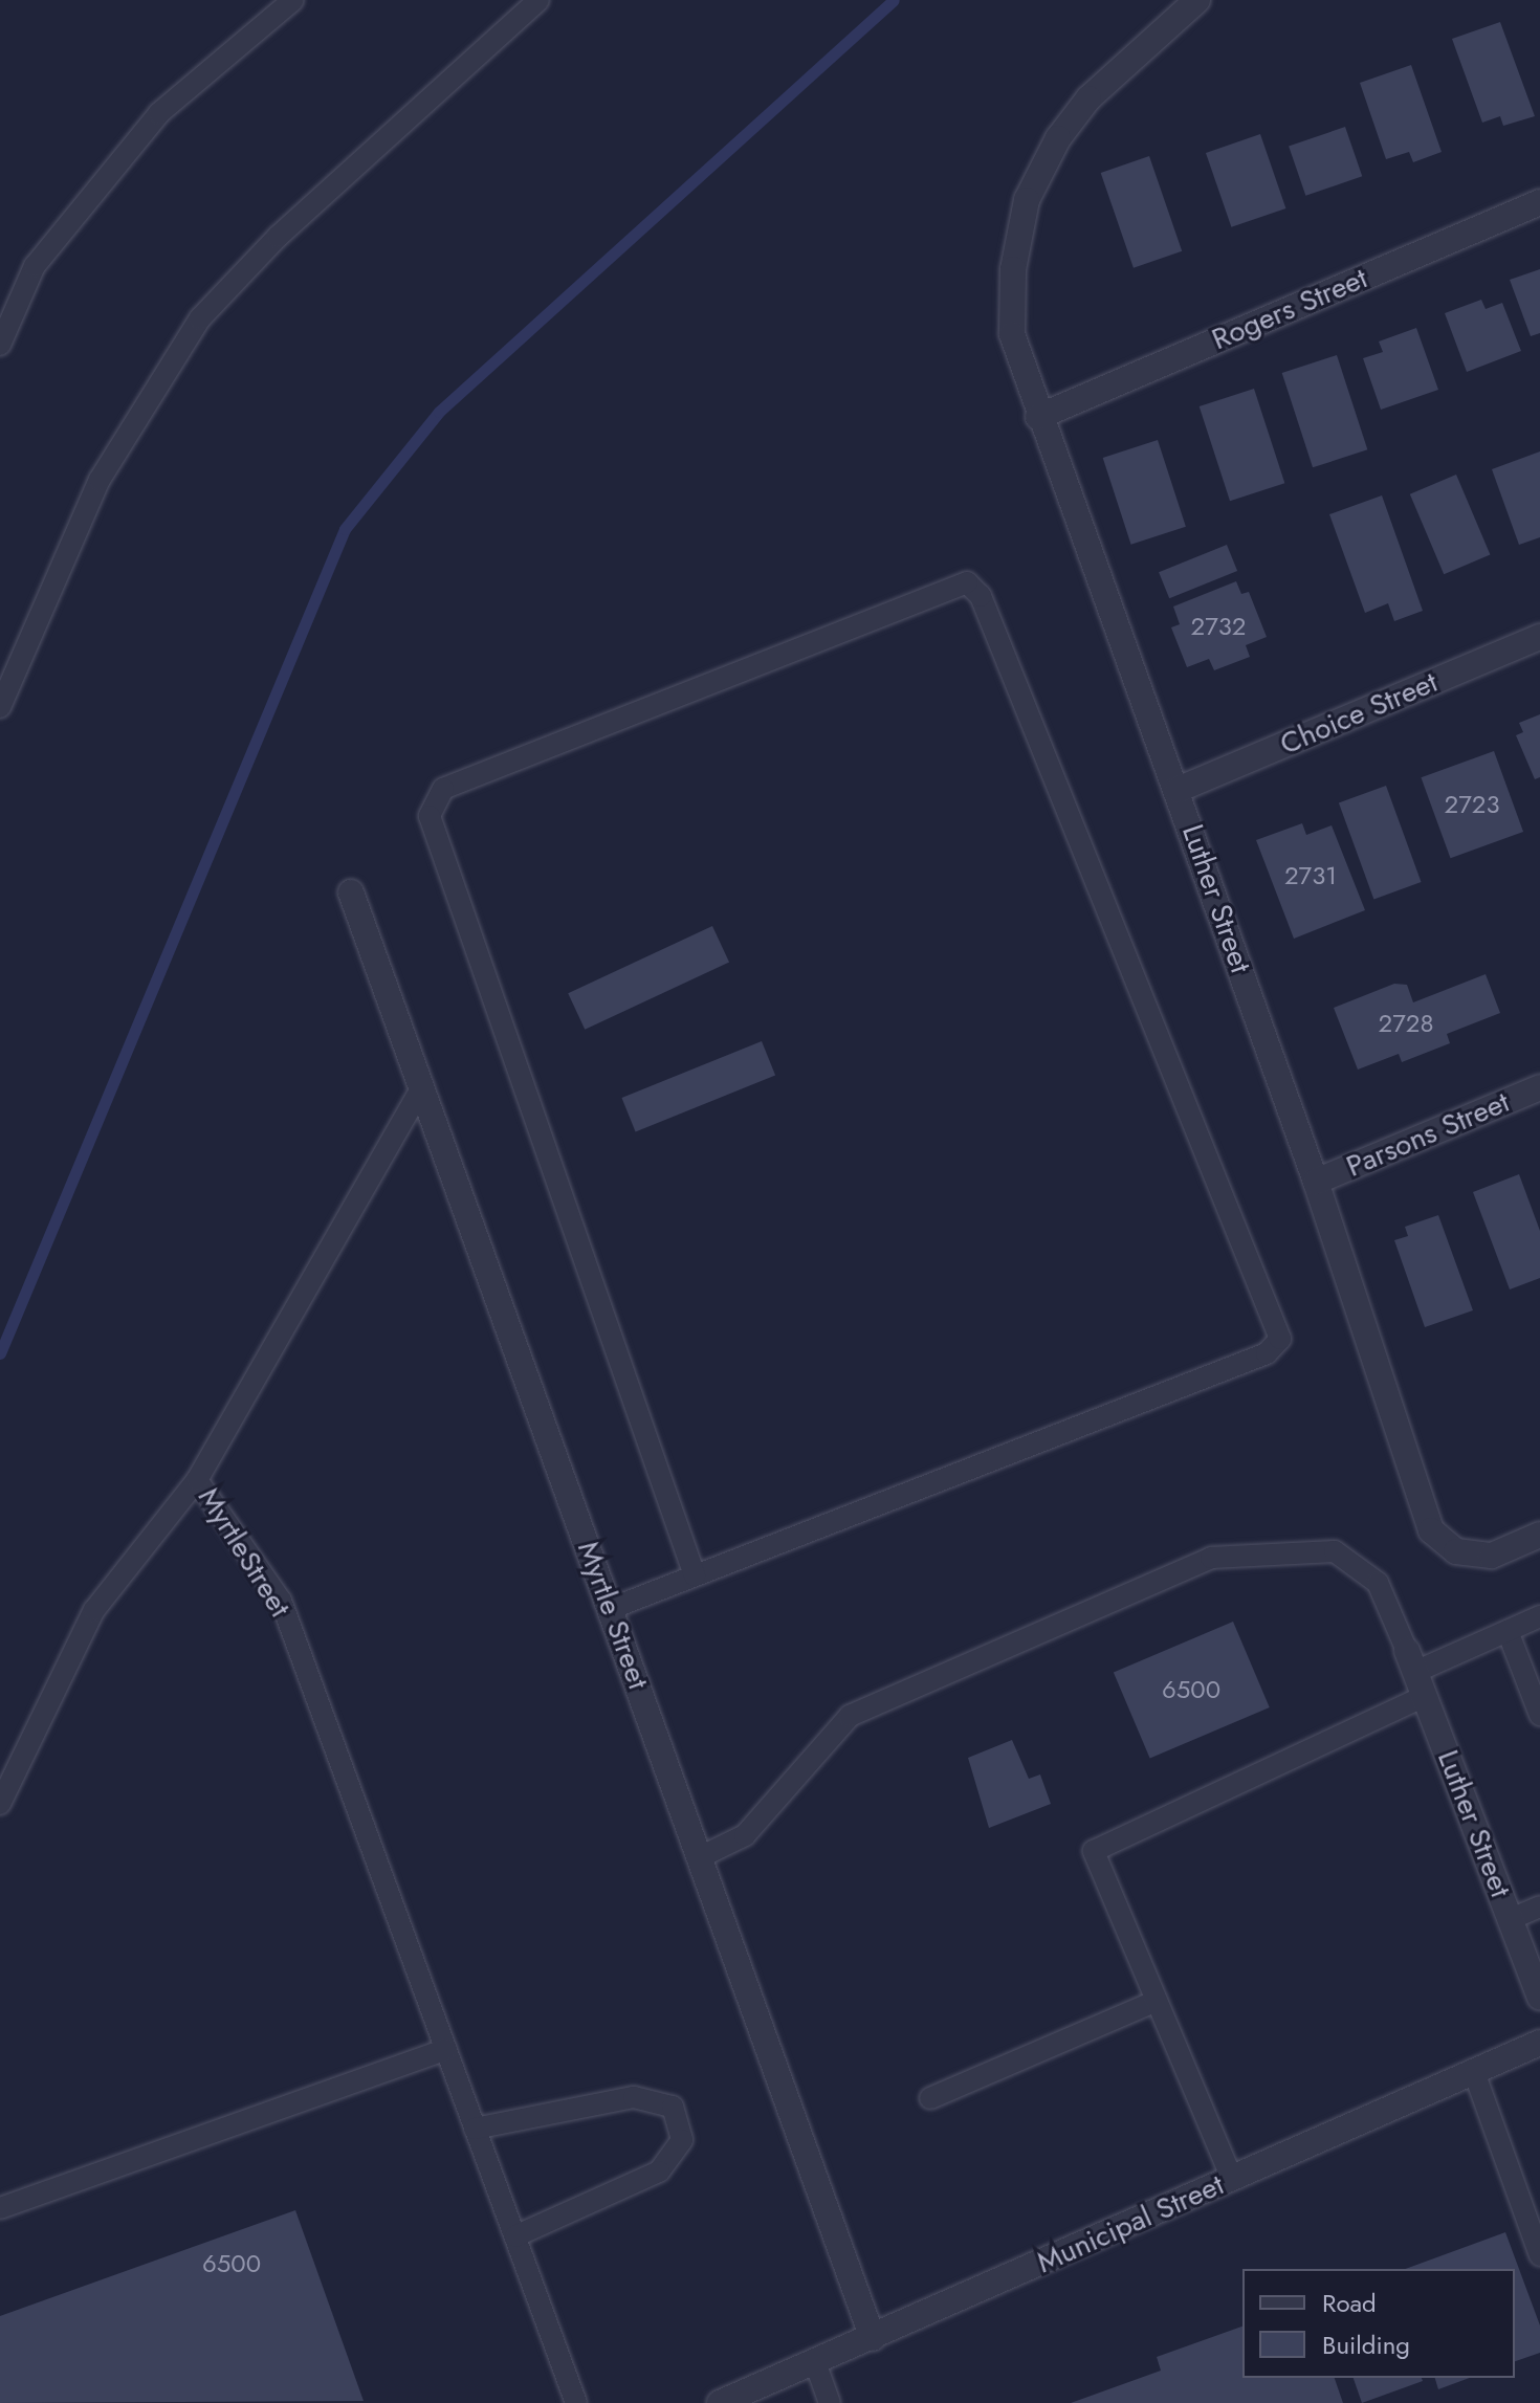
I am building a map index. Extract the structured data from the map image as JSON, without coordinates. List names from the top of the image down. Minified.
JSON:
{"streets":{"street":["Rogers Street","Choice Street","Luther Street","Parsons Street","Myrtle Street","Municipal Street"],"lane":["MyrtleStreet"]},"crossings":[["Rogers Street","Luther Street"],["Choice Street","Luther Street"],["Luther Street","Parsons Street"],["MyrtleStreet","Myrtle Street"],["Myrtle Street","Municipal Street"]],"house_numbers":["2732","2723","2731","2728","6500","6500"],"legend":["Road","Building"]}
